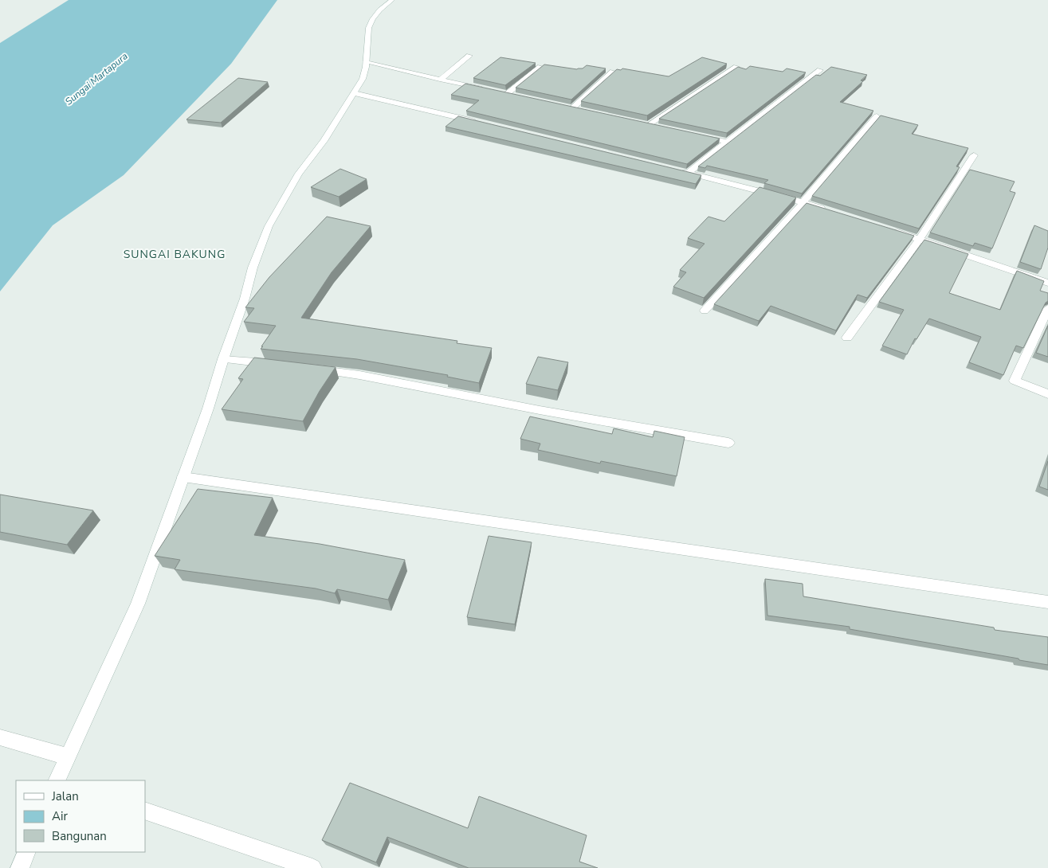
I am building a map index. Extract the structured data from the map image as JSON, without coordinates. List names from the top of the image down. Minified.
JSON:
{"districts":["SUNGAI BAKUNG"],"water":["Sungai Martapura"],"legend":["Jalan","Air","Bangunan"]}
